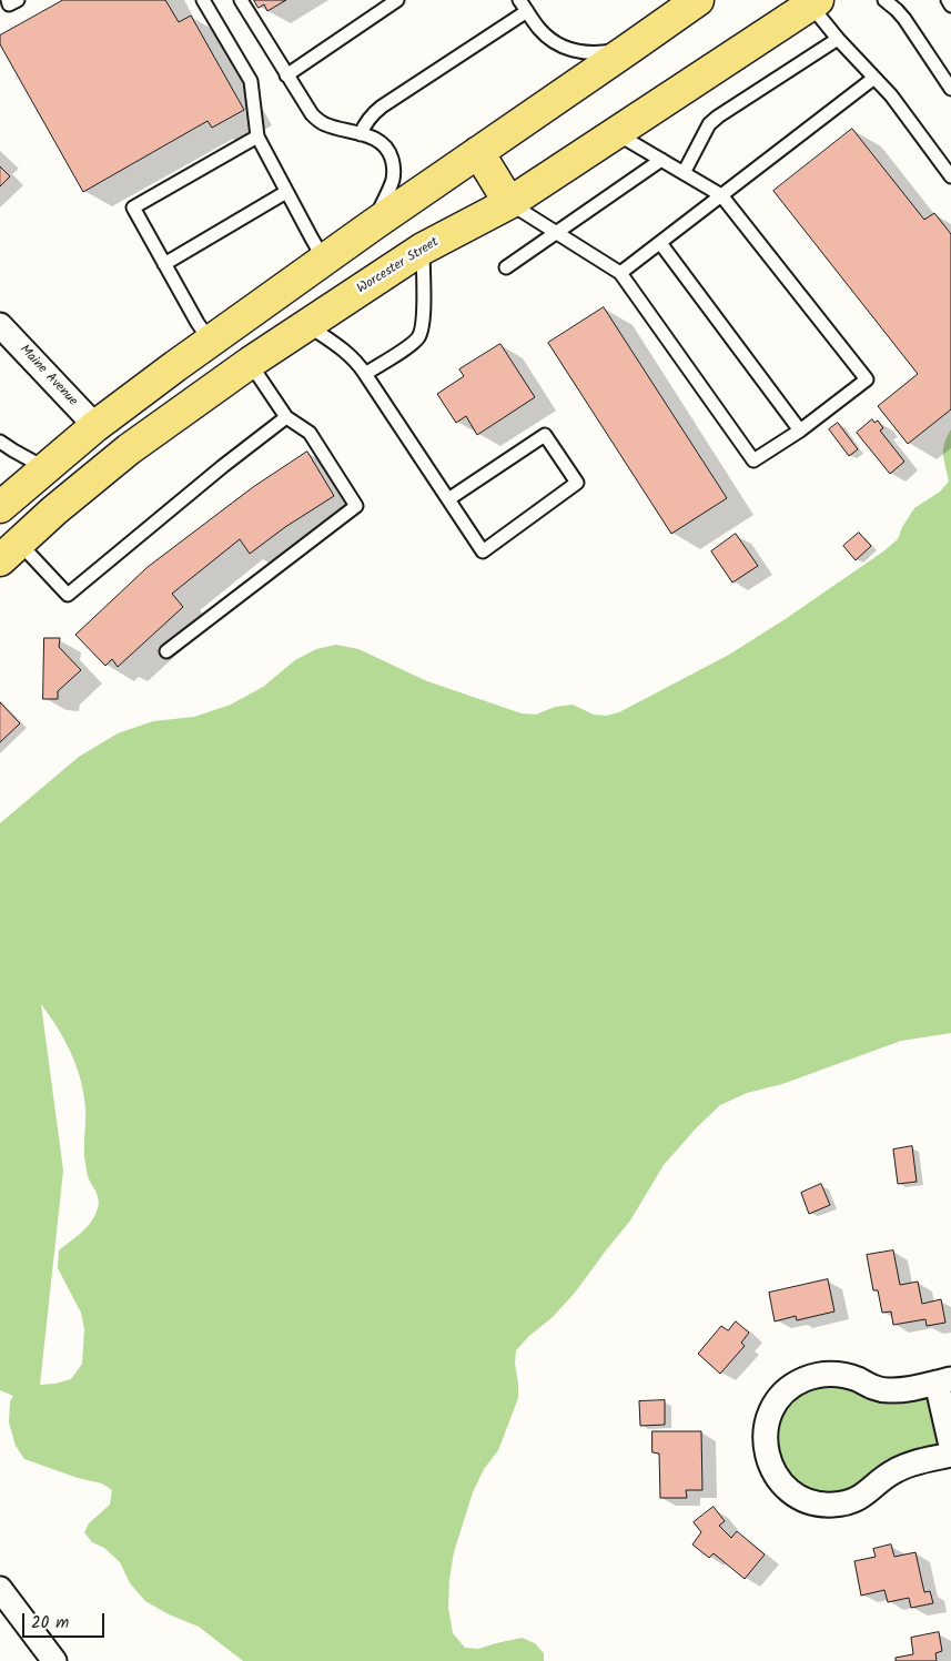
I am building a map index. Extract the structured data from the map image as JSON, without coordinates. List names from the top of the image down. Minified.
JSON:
{"streets":{"highway":["Worcester Street"],"street":["Maine Avenue"]},"scale_bar":"20 m"}
